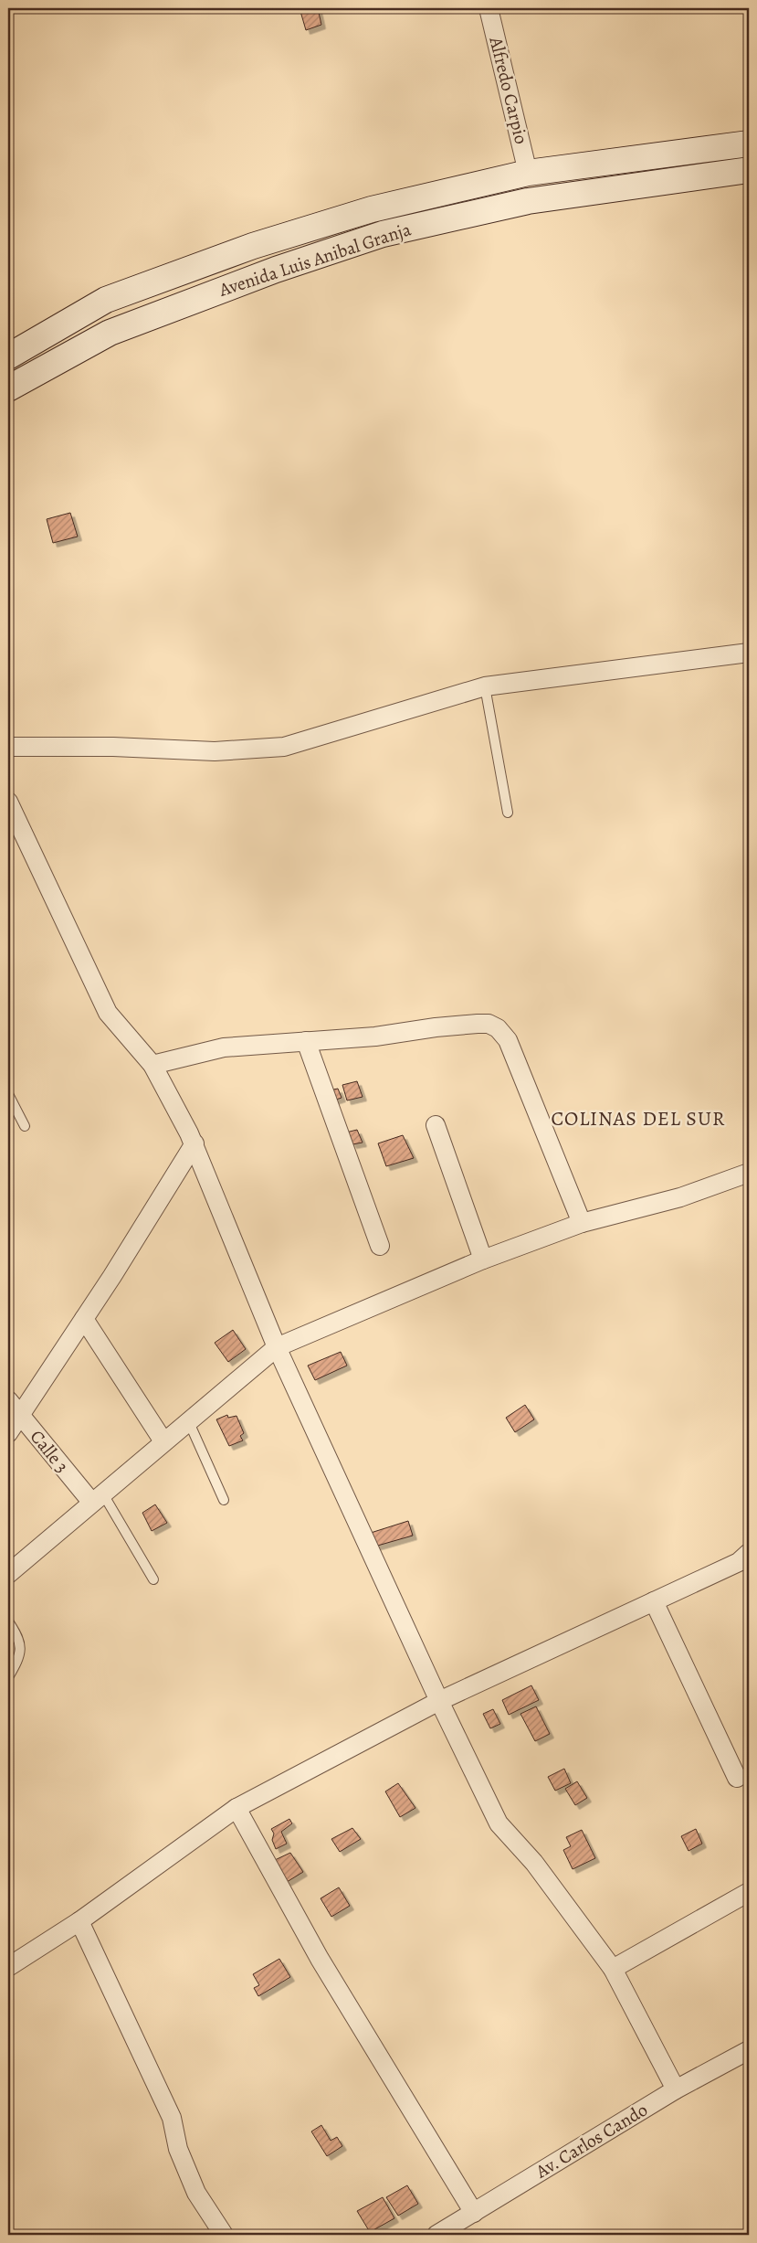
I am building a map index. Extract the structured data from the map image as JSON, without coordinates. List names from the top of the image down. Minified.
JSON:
{"streets":{"main road":["Avenida Luis Anibal Granja"],"street":["Alfredo Carpio","Calle 3","Av. Carlos Cando"]},"crossings":[["Alfredo Carpio","Avenida Luis Anibal Granja"]],"districts":["COLINAS DEL SUR"]}
